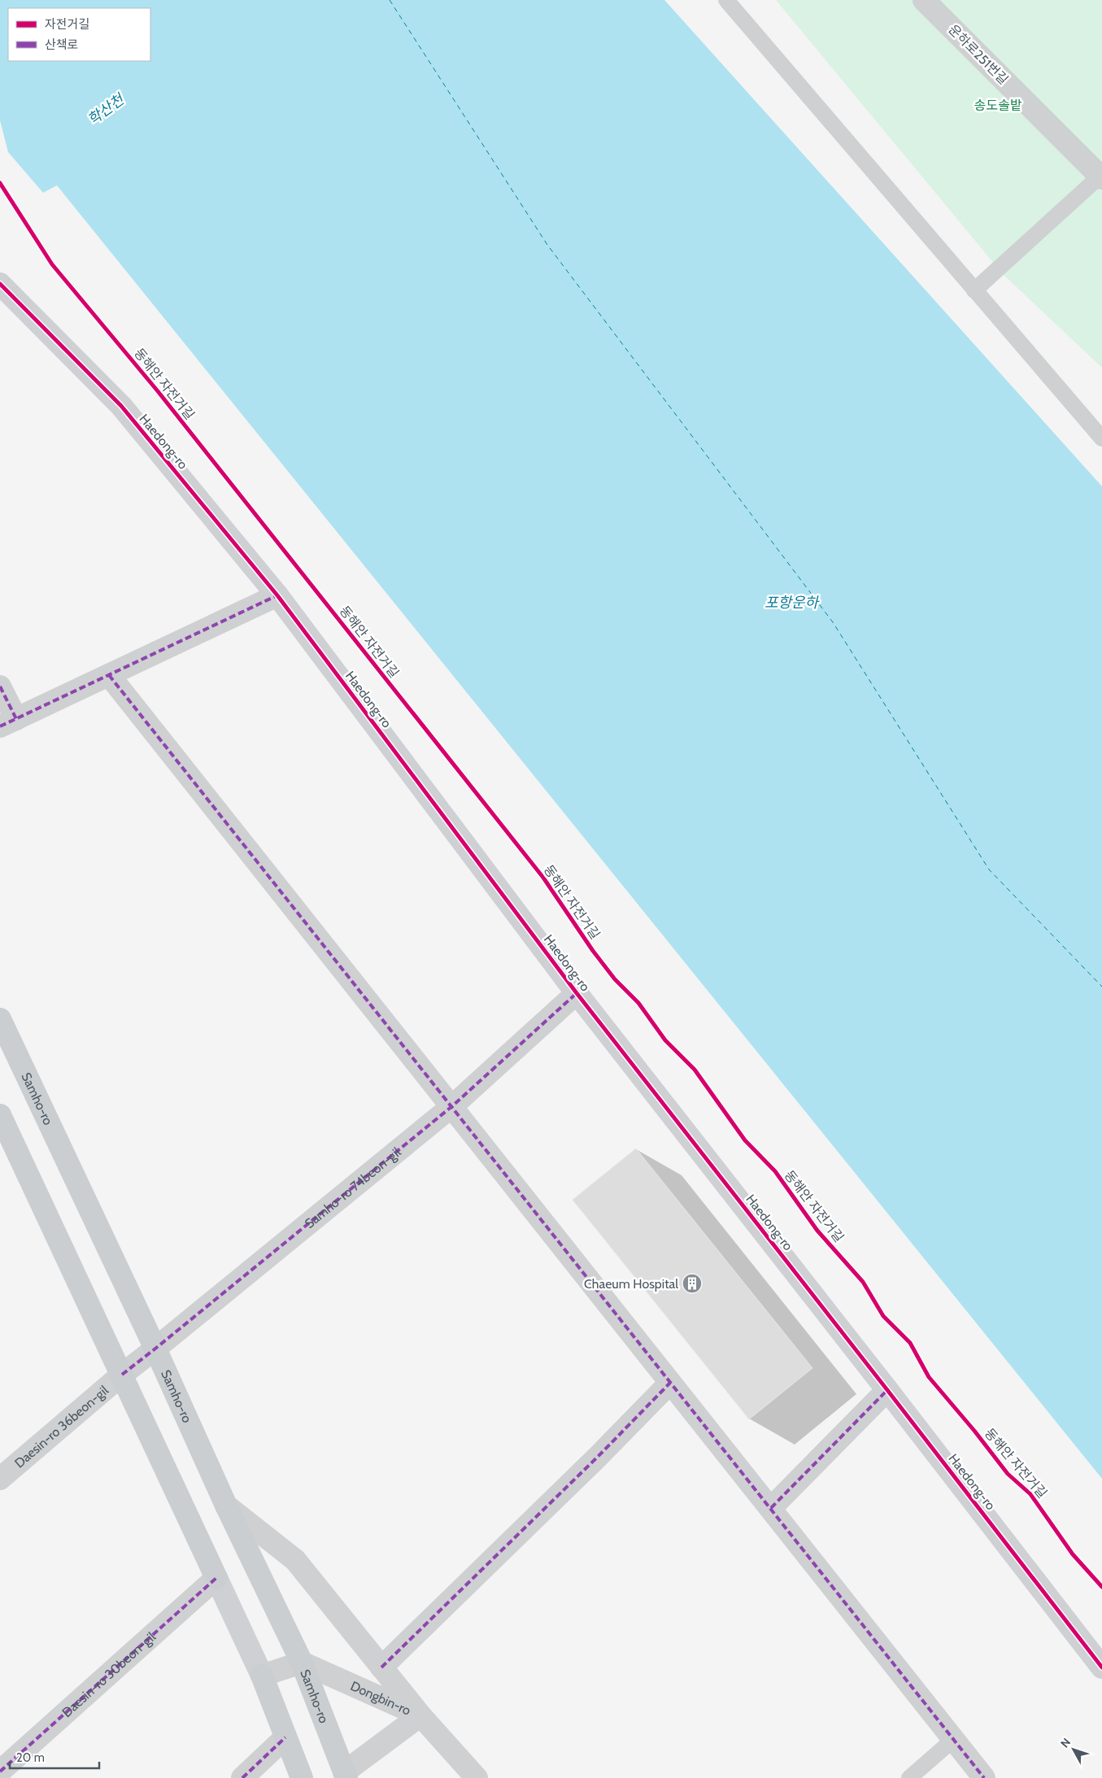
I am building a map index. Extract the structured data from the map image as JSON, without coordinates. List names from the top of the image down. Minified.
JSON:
{"streets":{"main road":["Samho-ro"],"street":["운하로251번길","Haedong-ro","Samho-ro 74beon-gil","Daesin-ro 36beon-gil","Daesin-ro 30beon-gil","Dongbin-ro"],"cycle path":["동해안 자전거길"]},"crossings":[["Haedong-ro","Samho-ro 74beon-gil"],["Samho-ro","Samho-ro 74beon-gil"],["Samho-ro","Dongbin-ro"],["Samho-ro 74beon-gil","Daesin-ro 36beon-gil"]],"water":["학산천","포항운하"],"parks":["송도솔밭"],"places":{"building":["Chaeum Hospital"]},"legend":["자전거길","산책로"],"scale_bar":"20 m","north":"top left"}
